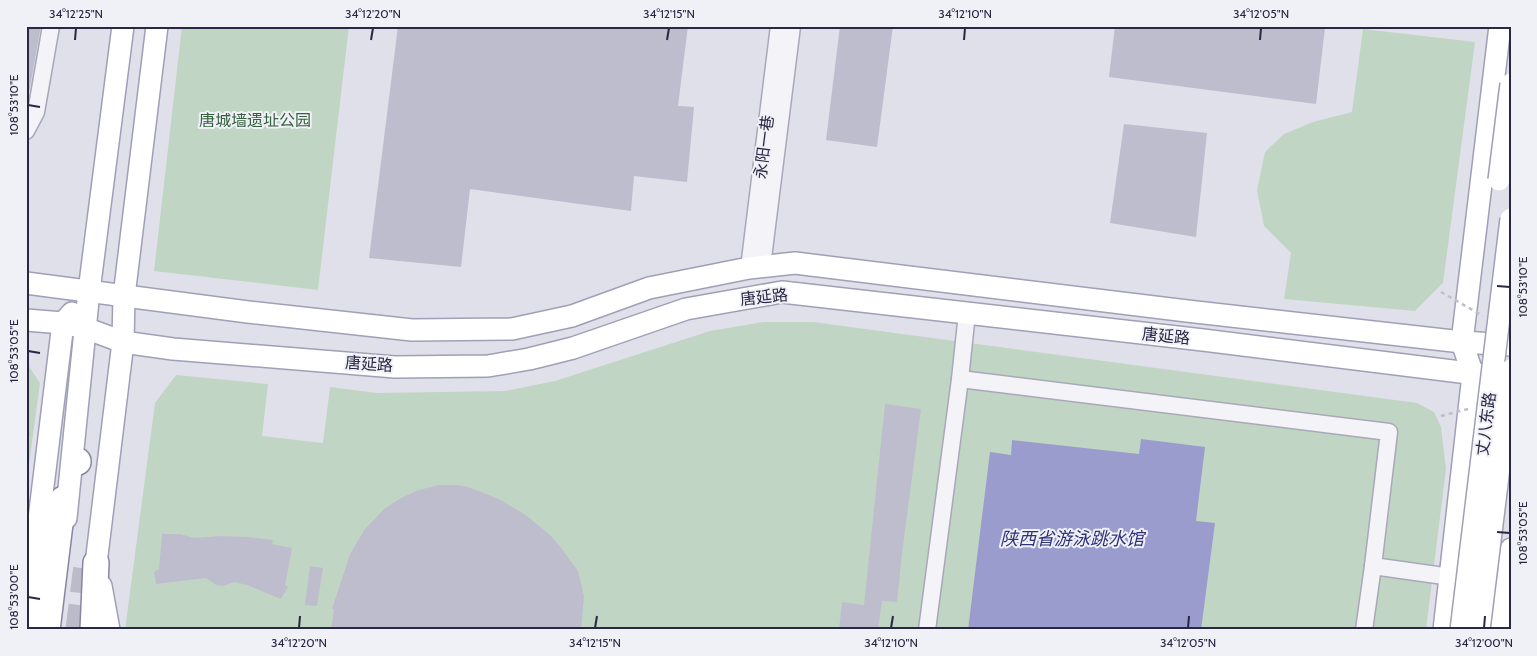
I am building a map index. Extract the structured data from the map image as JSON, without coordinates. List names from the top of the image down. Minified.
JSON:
{"streets":{"main road":["唐延路","丈八东路"],"street":["永阳一巷"]},"crossings":[["永阳一巷","唐延路"],["唐延路","丈八东路"]],"water":["陕西省游泳跳水馆"],"parks":["唐城墙遗址公园"],"coordinates":["34°12'25\"N","34°12'20\"N","34°12'15\"N","34°12'10\"N","34°12'05\"N","108°53'10\"E","108°53'05\"E","108°53'00\"E","34°12'00\"N"]}
